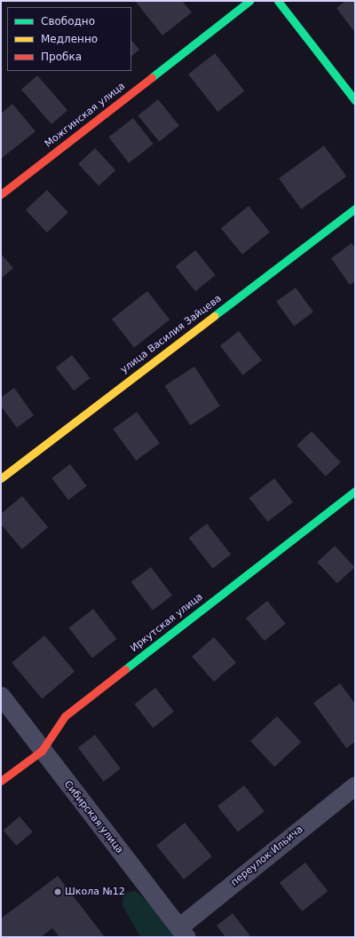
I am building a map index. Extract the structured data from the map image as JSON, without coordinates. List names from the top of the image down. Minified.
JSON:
{"streets":{"street":["Можгинская улица","улица Василия Зайцева","Иркутская улица","Сибирская улица","переулок Ильича"]},"crossings":[["Иркутская улица","Сибирская улица"],["Сибирская улица","переулок Ильича"]],"places":["Школа №12"],"legend":["Свободно","Медленно","Пробка"]}
